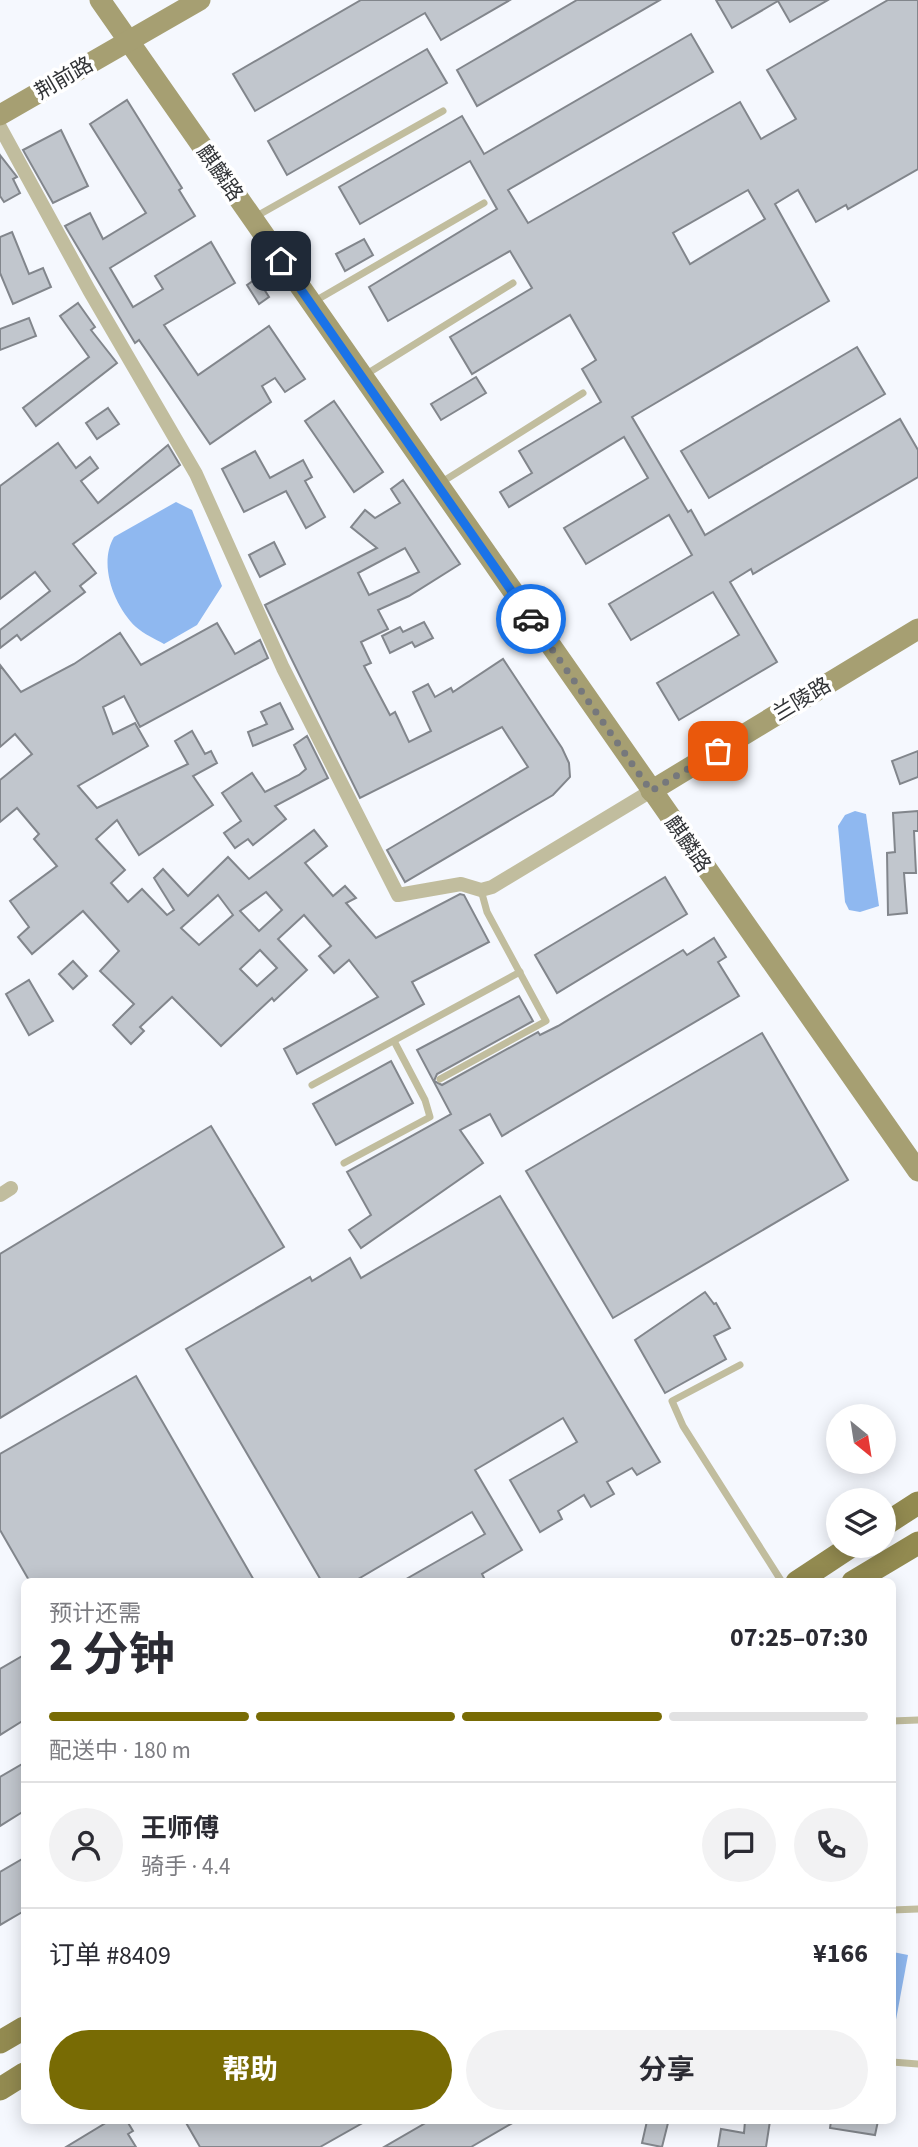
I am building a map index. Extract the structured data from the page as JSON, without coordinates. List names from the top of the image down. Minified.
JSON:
{"streets":{"street":["荆前路","麒麟路","兰陵路"]},"crossings":[["荆前路","麒麟路"],["麒麟路","兰陵路"]],"north":"bottom right","page":{"heading":["2 分钟","预计还需","07:25–07:30"],"panel":["王师傅","骑手 · 4.4","订单 #8409","¥166"],"bar":"配送中 · 180 m","buttons":["帮助","分享"]}}
